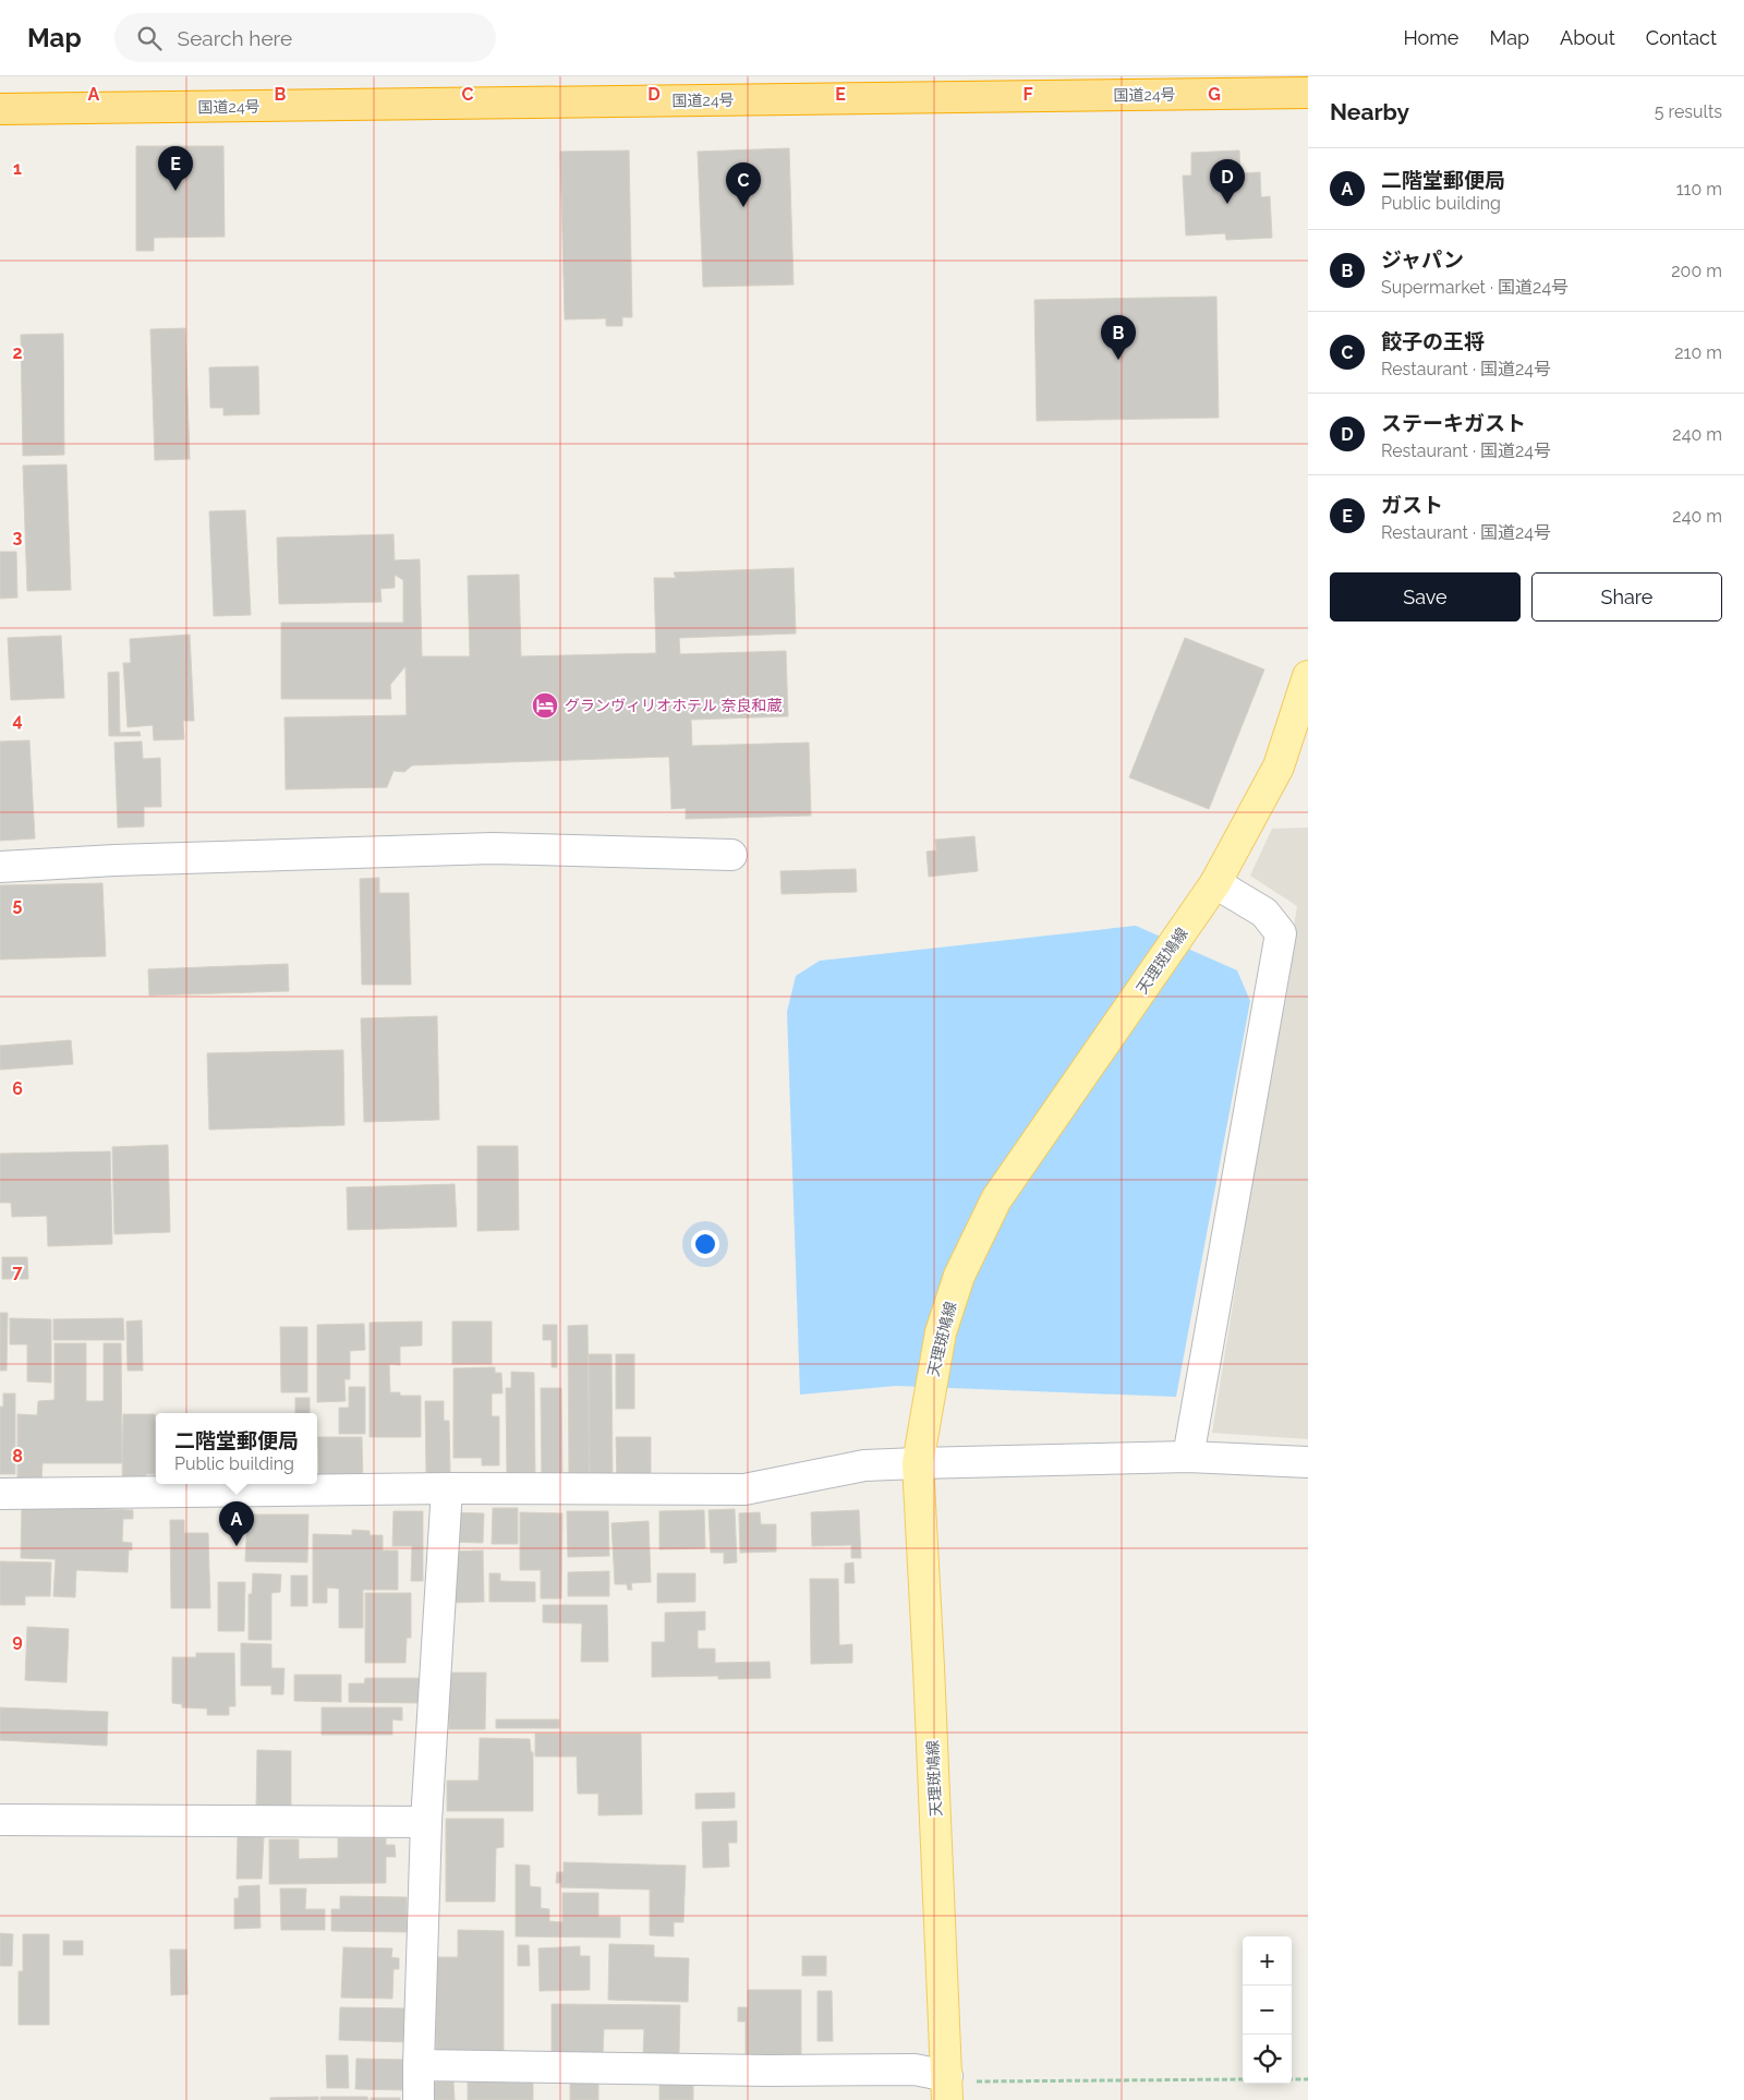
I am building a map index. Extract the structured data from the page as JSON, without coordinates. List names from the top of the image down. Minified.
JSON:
{"streets":{"highway":["国道24号"],"main road":["天理斑鳩線"]},"places":{"hotel":["グランヴィリオホテル 奈良和蔵"]},"page":{"header":"Map","search":"Search here","nav":["Home","Map","About","Contact"],"heading":["Nearby","5 results"],"pins":["E","D","C","B","A"],"list":[{"mark":"A","name":"二階堂郵便局","note":"Public building","value":"110 m"},{"mark":"B","name":"ジャパン","note":"Supermarket · 国道24号","value":"200 m"},{"mark":"C","name":"餃子の王将","note":"Restaurant · 国道24号","value":"210 m"},{"mark":"D","name":"ステーキガスト","note":"Restaurant · 国道24号","value":"240 m"},{"mark":"E","name":"ガスト","note":"Restaurant · 国道24号","value":"240 m"}],"buttons":["Save","Share"],"popup":["二階堂郵便局","Public building"],"map_buttons":["+","−"]},"grid":{"columns":["A","B","C","D","E","F","G"],"rows":["1","2","3","4","5","6","7","8","9"]}}
